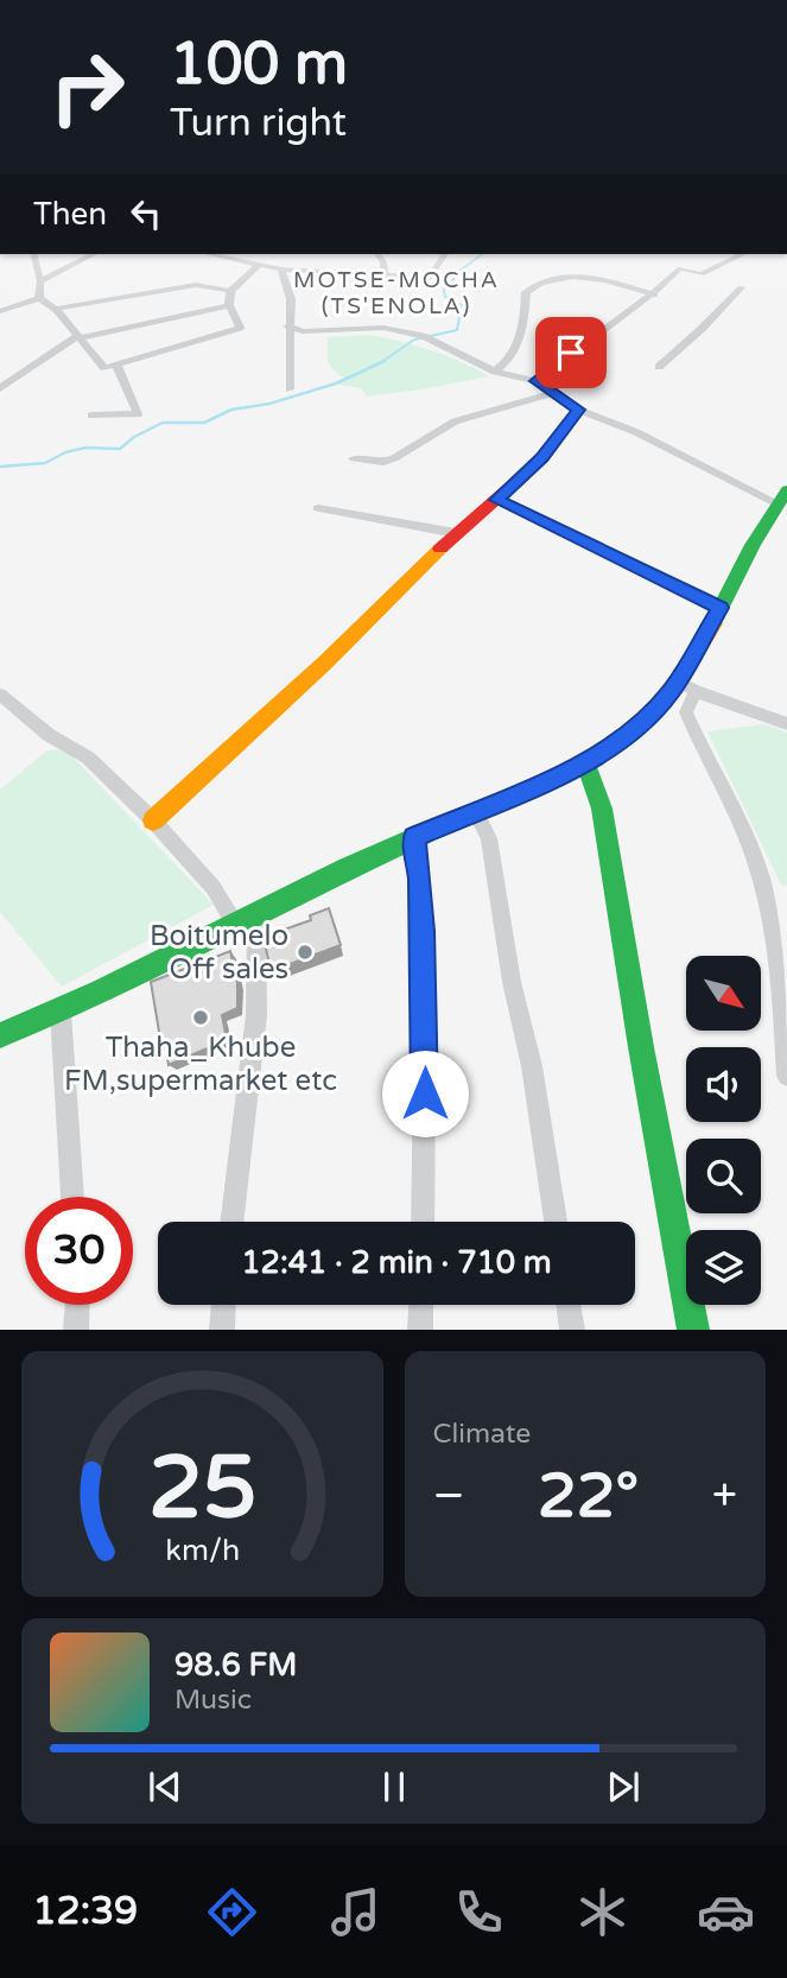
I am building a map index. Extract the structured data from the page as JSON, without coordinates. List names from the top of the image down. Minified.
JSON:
{"districts":["MOTSE-MOCHA (TS'ENOLA)"],"places":["Boitumelo Off sales","Thaha_Khube FM,supermarket etc"],"north":"bottom right","page":{"turn":["100 m","Turn right"],"then":"Then","limit":"30","trip":"12:41 · 2 min · 710 m","tile":"Climate","heat":["−","22°","+"],"song":["98.6 FM","Music"],"tabs":"12:39","gauge":["25","km/h"]}}
